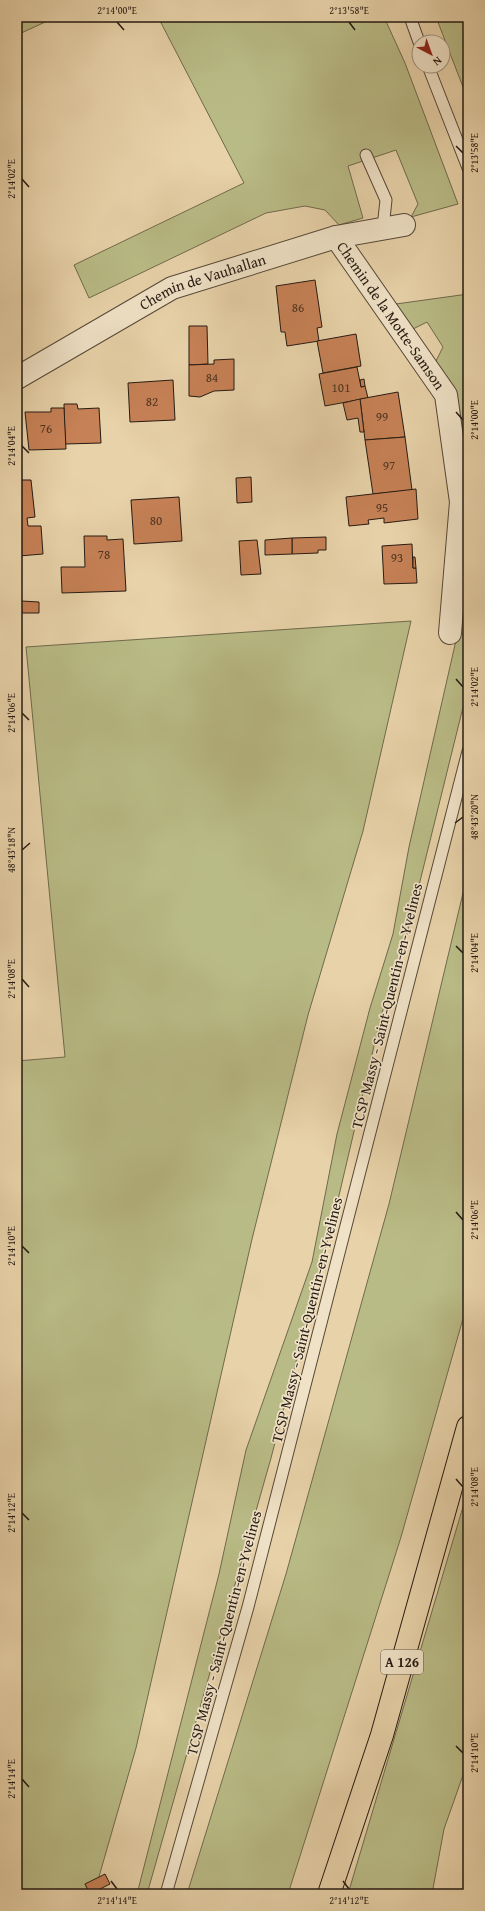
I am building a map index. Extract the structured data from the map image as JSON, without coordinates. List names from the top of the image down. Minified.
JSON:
{"streets":{"highway":["A 126"],"street":["Chemin de Vauhallan","Chemin de la Motte-Samson"],"lane":["TCSP Massy - Saint-Quentin-en-Yvelines"]},"crossings":[["Chemin de Vauhallan","Chemin de la Motte-Samson"]],"house_numbers":["86","84","101","82","99","76","97","95","80","78","93"],"north":"bottom right","coordinates":["2°14'00\"E","2°13'58\"E","2°14'02\"E","2°14'04\"E","2°14'06\"E","48°43'20\"N","48°43'18\"N","2°14'08\"E","2°14'10\"E","2°14'12\"E","2°14'14\"E"]}
